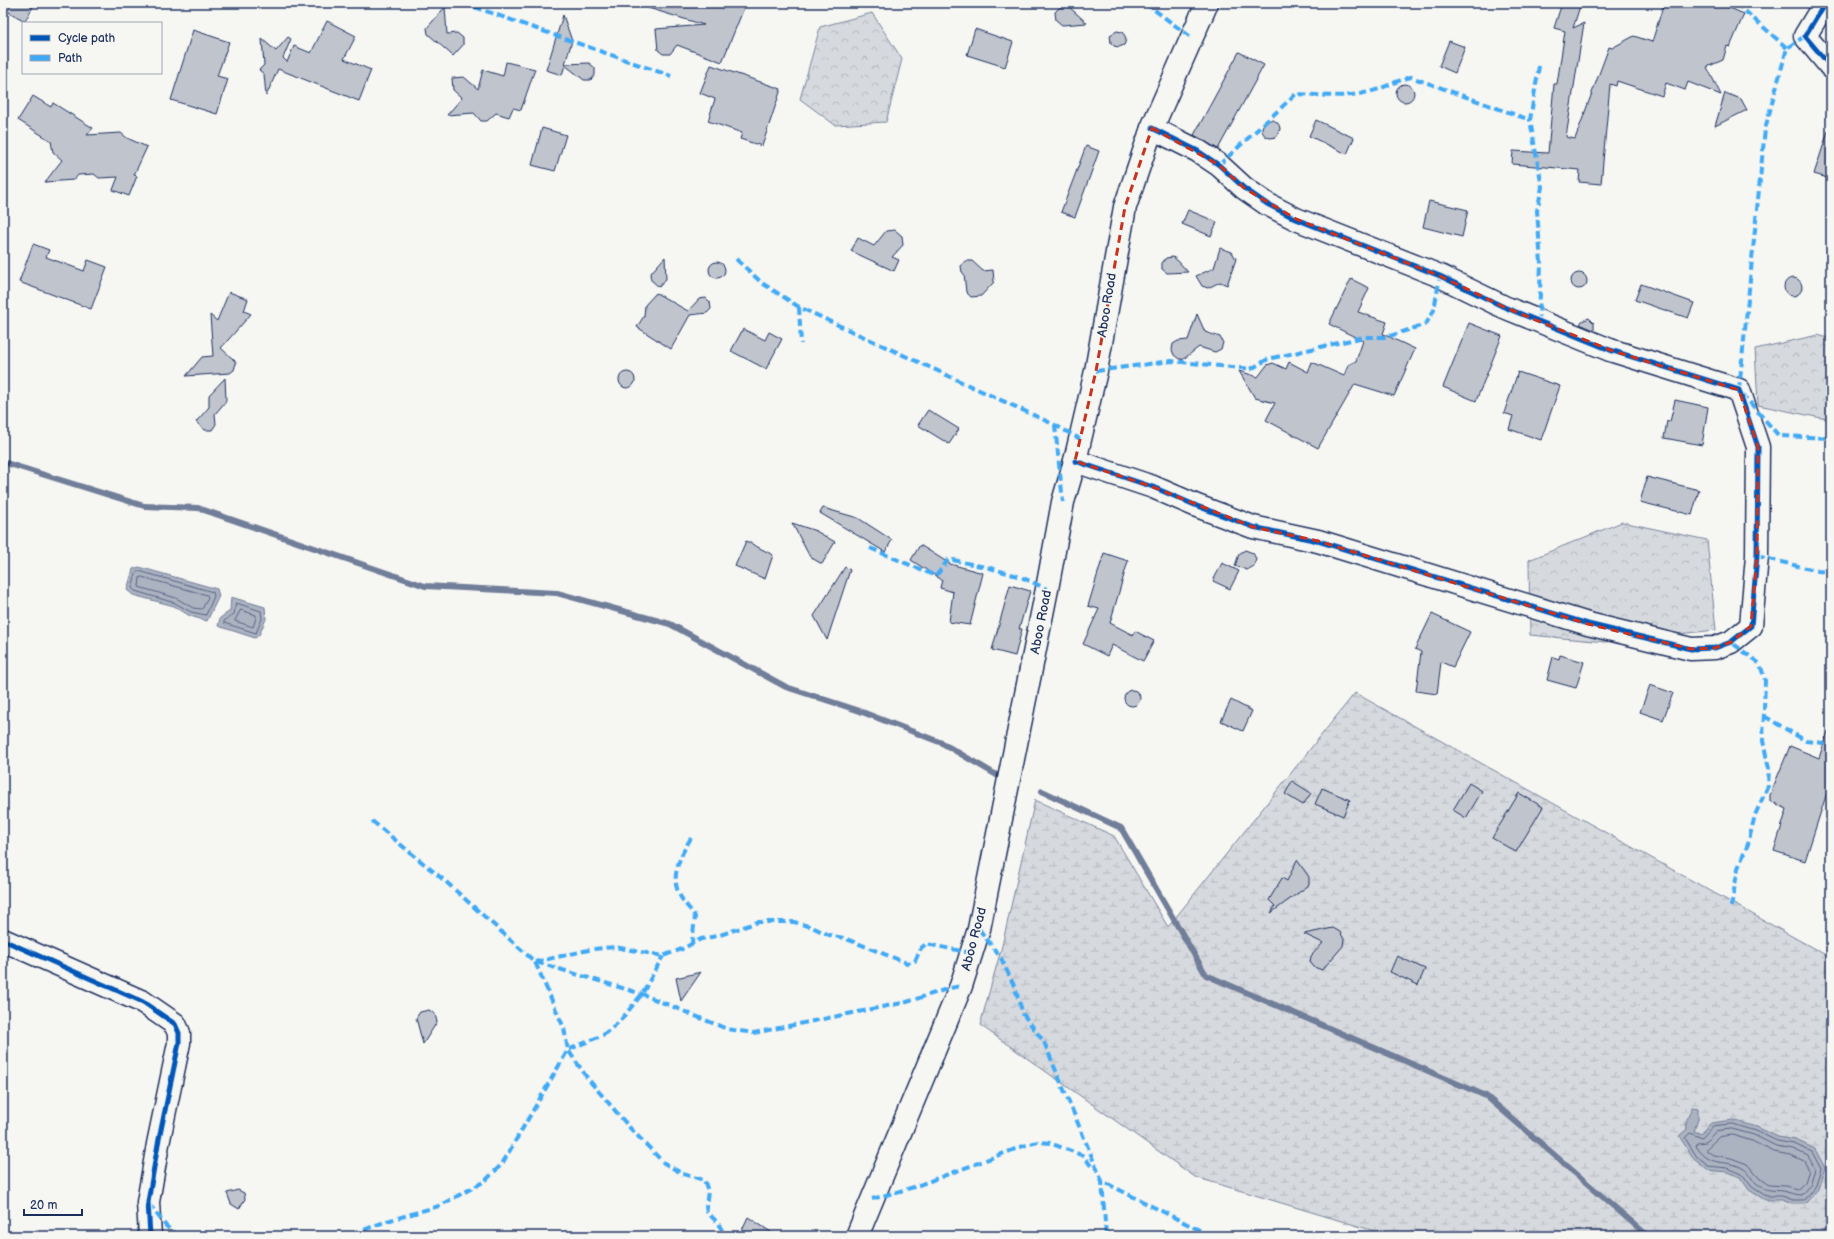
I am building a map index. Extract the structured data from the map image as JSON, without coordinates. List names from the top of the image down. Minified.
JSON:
{"streets":{"street":["Aboo Road"]},"legend":["Cycle path","Path"],"scale_bar":"20 m"}
